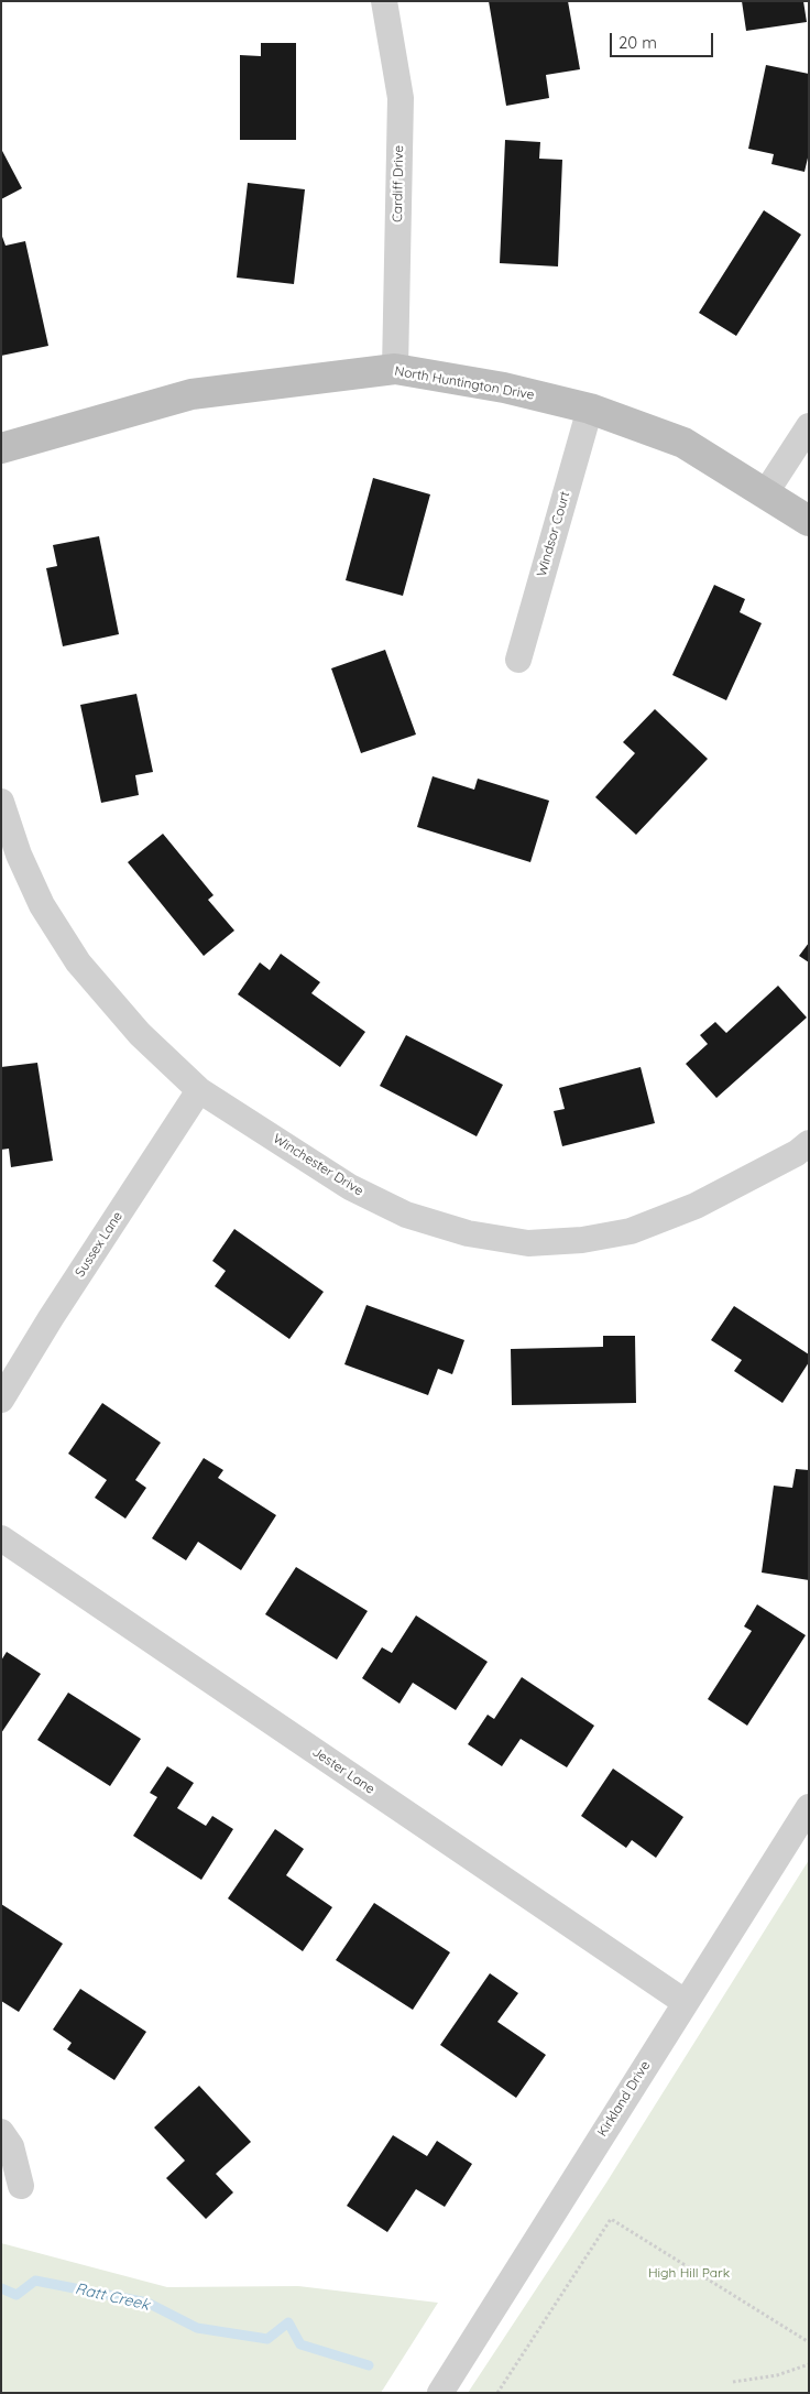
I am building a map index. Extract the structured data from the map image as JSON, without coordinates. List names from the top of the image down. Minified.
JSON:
{"streets":{"street":["Cardiff Drive","North Huntington Drive","Windsor Court","Winchester Drive","Sussex Lane","Jester Lane","Kirkland Drive"]},"crossings":[["Cardiff Drive","North Huntington Drive"],["North Huntington Drive","Windsor Court"],["Winchester Drive","Sussex Lane"],["Jester Lane","Kirkland Drive"]],"water":["Ratt Creek"],"parks":["High Hill Park"],"scale_bar":"20 m"}
